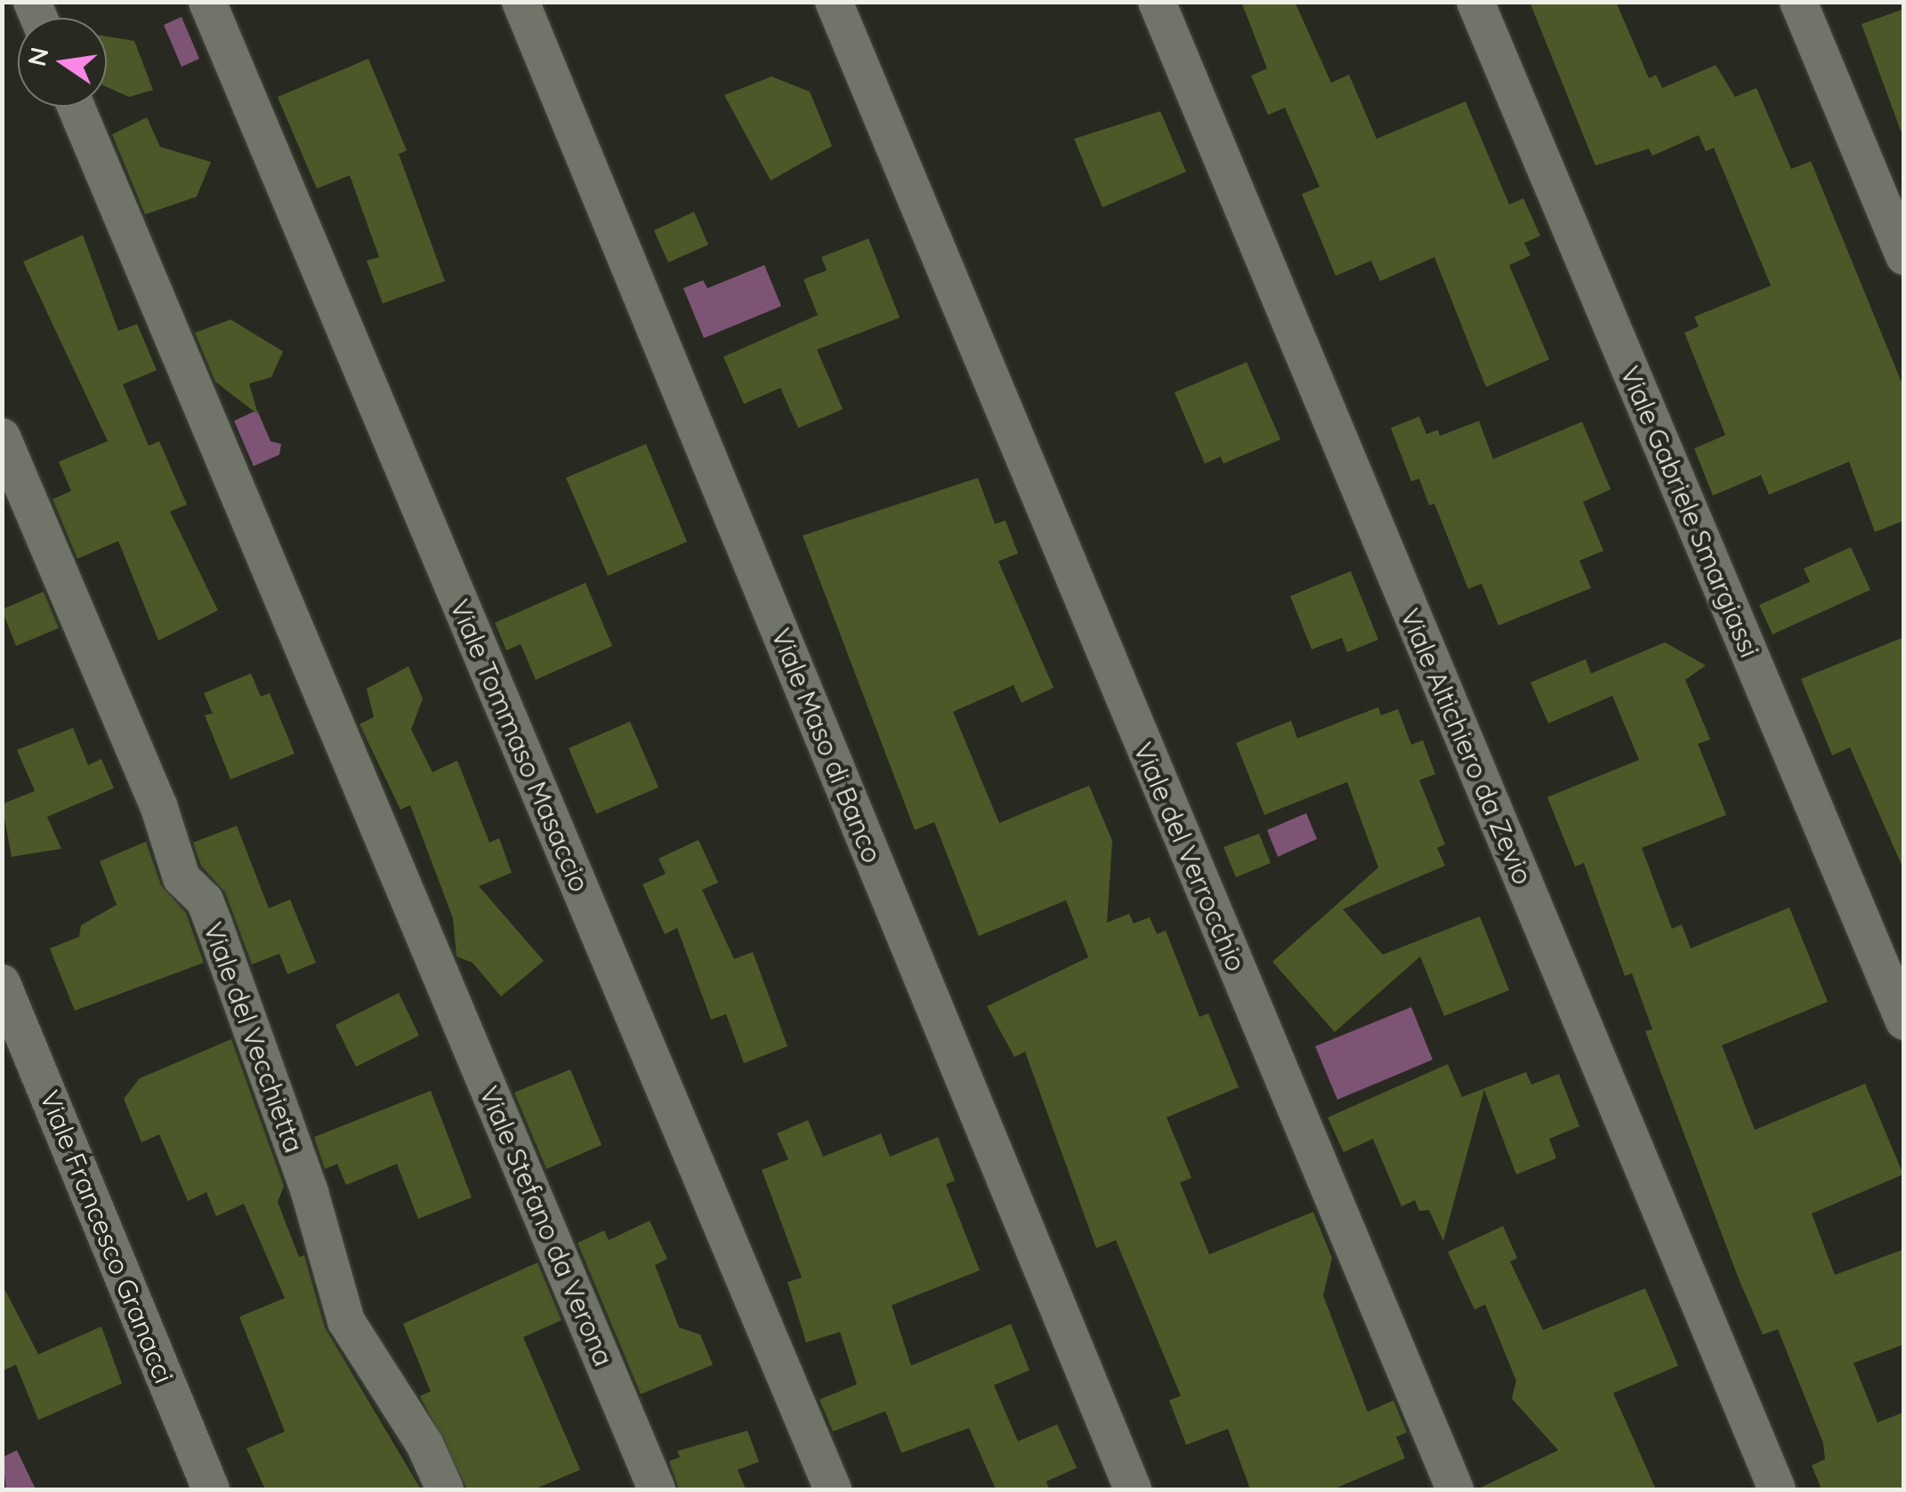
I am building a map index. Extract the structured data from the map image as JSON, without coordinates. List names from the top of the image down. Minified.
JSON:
{"streets":{"street":["Viale Gabriele Smargiassi","Viale Tommaso Masaccio","Viale Maso di Banco","Viale Altichiero da Zevio","Viale del Verrocchio","Viale del Vecchietta","Viale Stefano da Verona","Viale Francesco Granacci"]},"north":"left"}
